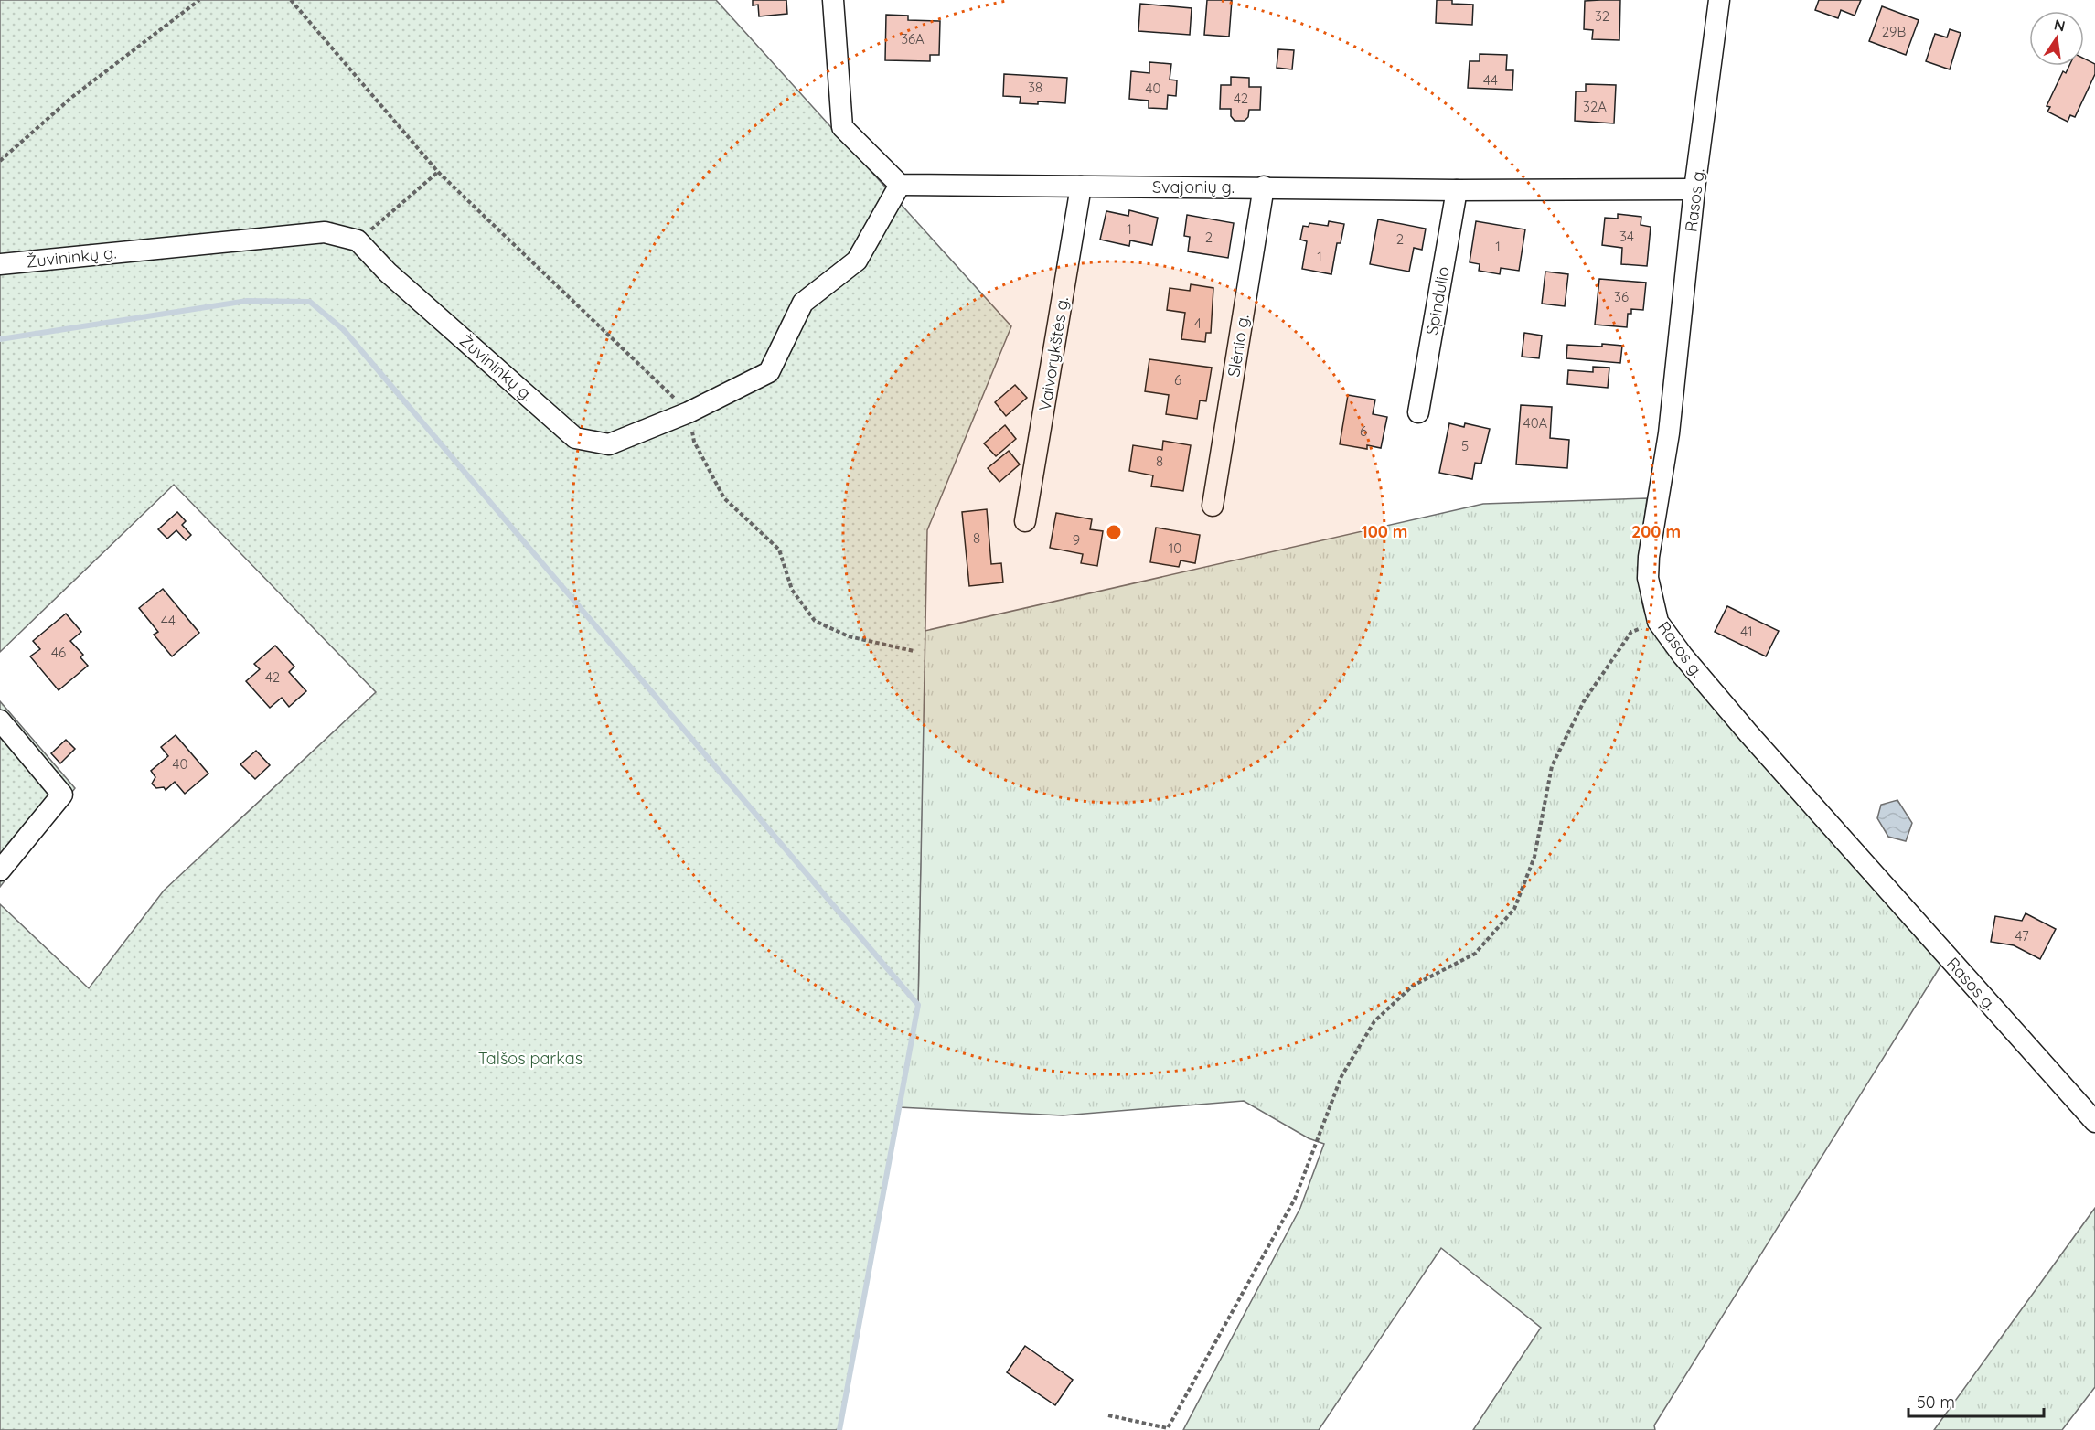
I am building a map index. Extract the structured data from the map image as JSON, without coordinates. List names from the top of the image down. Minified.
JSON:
{"streets":{"street":["Svajonių g.","Rasos g.","Žuvininkų g.","Spindulio","Slėnio g.","Vaivorykštės g."]},"crossings":[["Svajonių g.","Rasos g."],["Svajonių g.","Žuvininkų g."],["Svajonių g.","Spindulio"],["Svajonių g.","Slėnio g."],["Svajonių g.","Vaivorykštės g."]],"parks":["Talšos parkas"],"house_numbers":["32","29B","36A","44","38","40","42","32A","1","34","2","2","1","1","36","4","6","40A","6","5","8","8","9","10","44","41","46","42","40","47"],"scale_bar":"50 m","north":"top","rings":["100 m","200 m"]}
